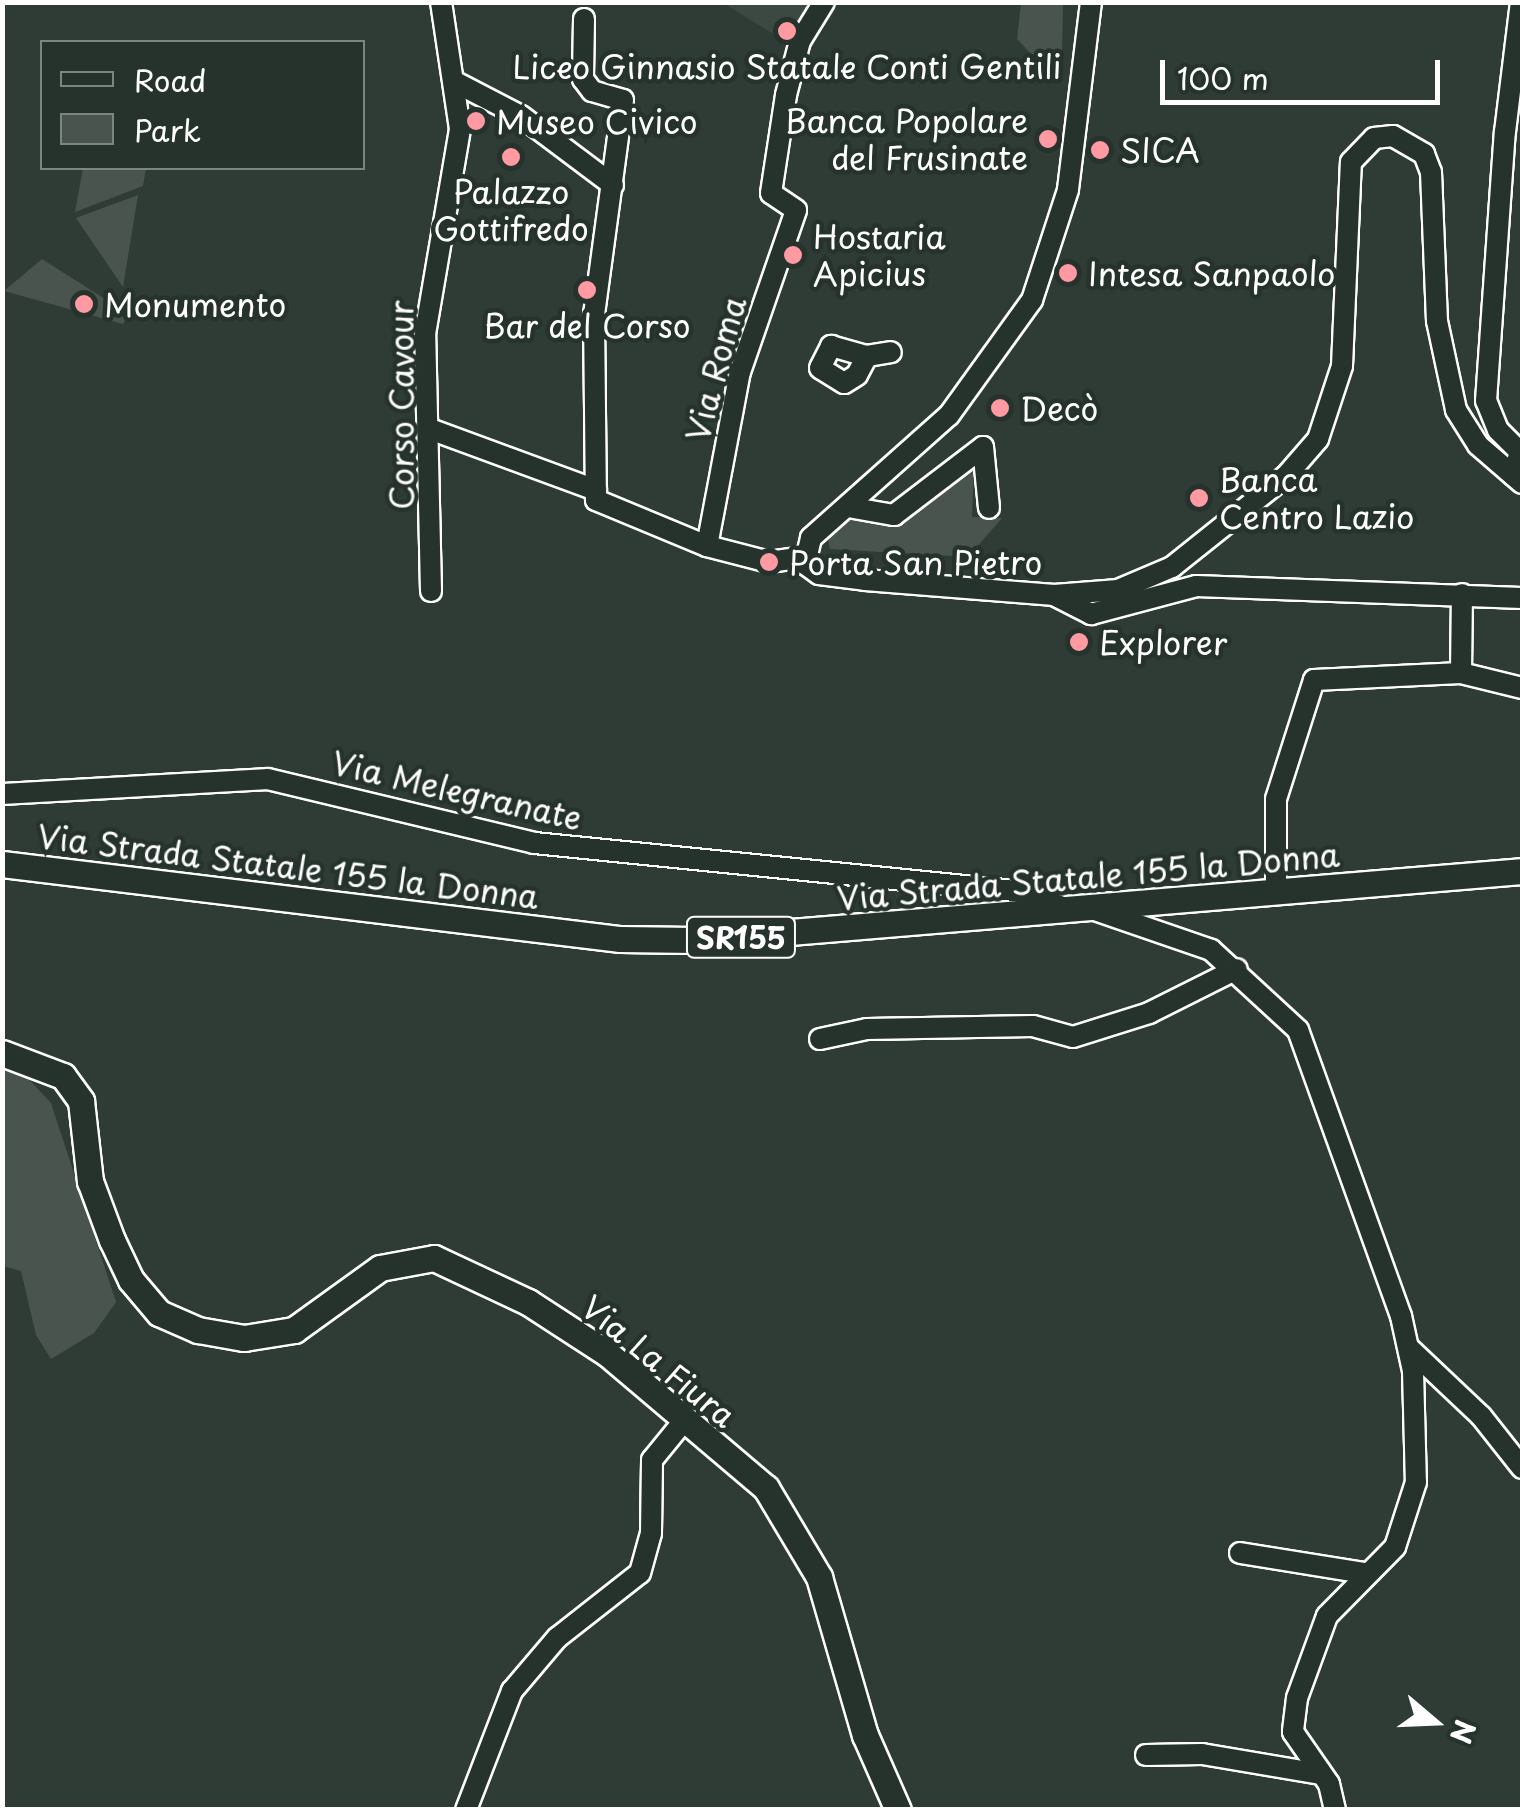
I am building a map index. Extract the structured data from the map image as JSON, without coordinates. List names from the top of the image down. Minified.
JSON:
{"streets":{"main road":["Via Strada Statale 155 la Donna","SR155","Via La Fiura"],"street":["Via Roma","Corso Cavour","Via Melegranate"]},"crossings":[["Via Melegranate","Via Strada Statale 155 la Donna"]],"places":["Liceo Ginnasio Statale Conti Gentili","Museo Civico","Banca Popolare del Frusinate","SICA","Palazzo Gottifredo","Hostaria Apicius","Intesa Sanpaolo","Bar del Corso","Monumento","Decò","Banca Centro Lazio","Porta San Pietro","Explorer"],"legend":["Road","Park"],"scale_bar":"100 m","north":"right"}
